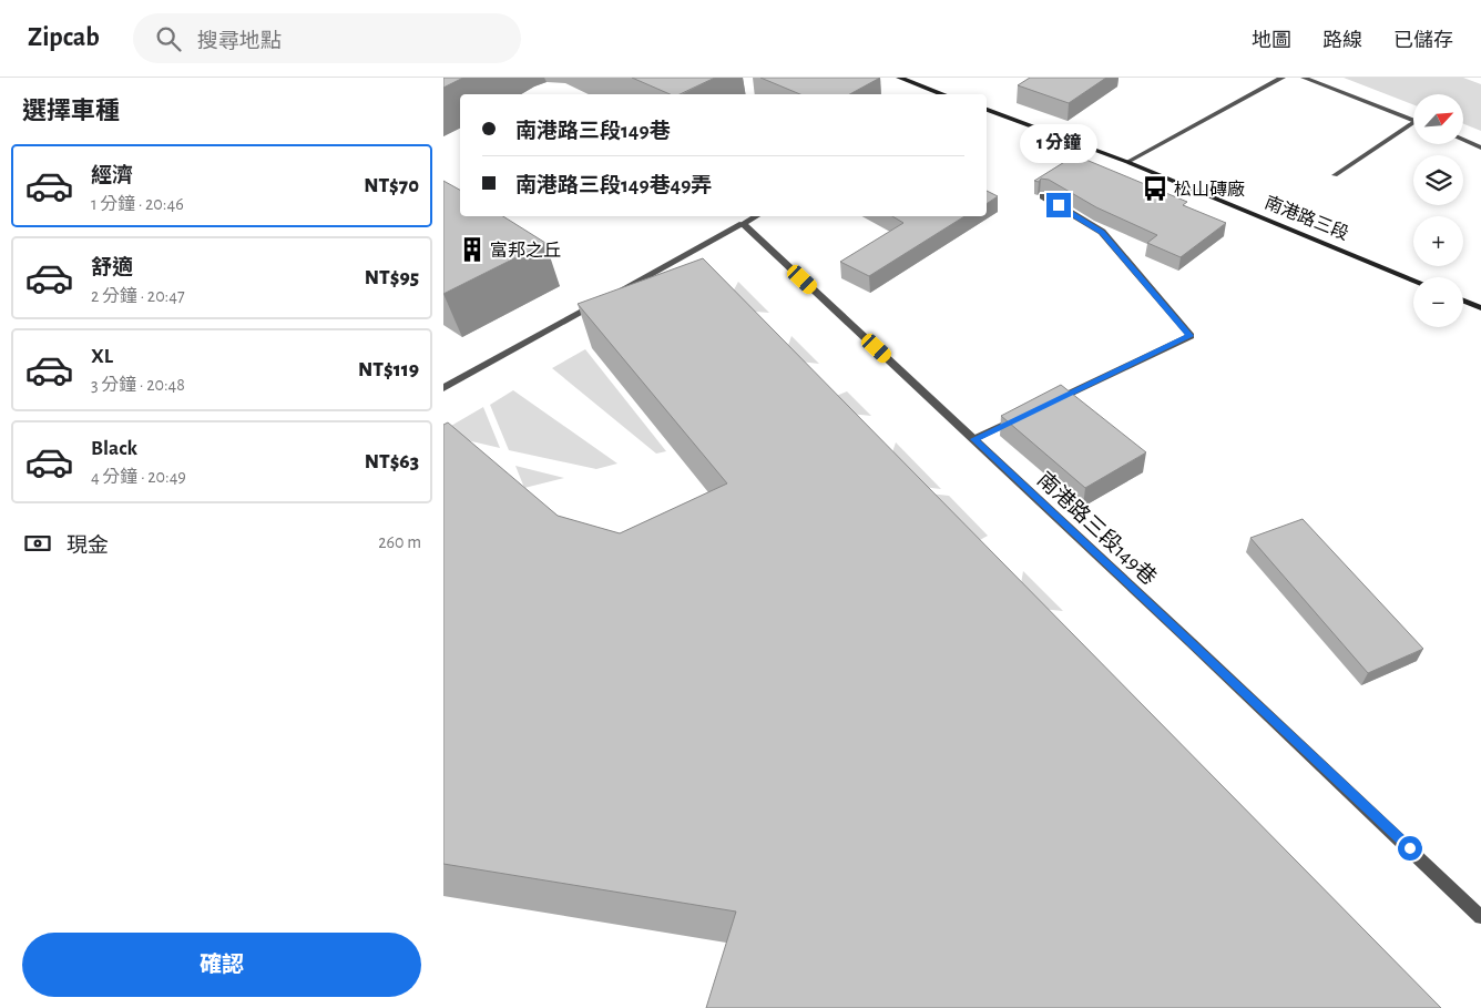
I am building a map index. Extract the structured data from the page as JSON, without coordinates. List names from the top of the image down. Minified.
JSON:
{"streets":{"main road":["南港路三段"],"street":["南港路三段149巷"]},"places":{"bus stop":["松山磚廠"],"building":["富邦之丘"]},"north":"top right","page":{"header":"Zipcab","search":"搜尋地點","nav":["地圖","路線","已儲存"],"heading":"選擇車種","map_buttons":["+","−"],"banner":["南港路三段149巷","南港路三段149巷49弄"],"bubble":"1 分鐘","list":[{"name":"經濟","note":"1 分鐘 · 20:46","value":"NT$70"},{"name":"舒適","note":"2 分鐘 · 20:47","value":"NT$95"},{"name":"XL","note":"3 分鐘 · 20:48","value":"NT$119"},{"name":"Black","note":"4 分鐘 · 20:49","value":"NT$63"}],"pay":["現金","260 m"],"buttons":"確認"}}
